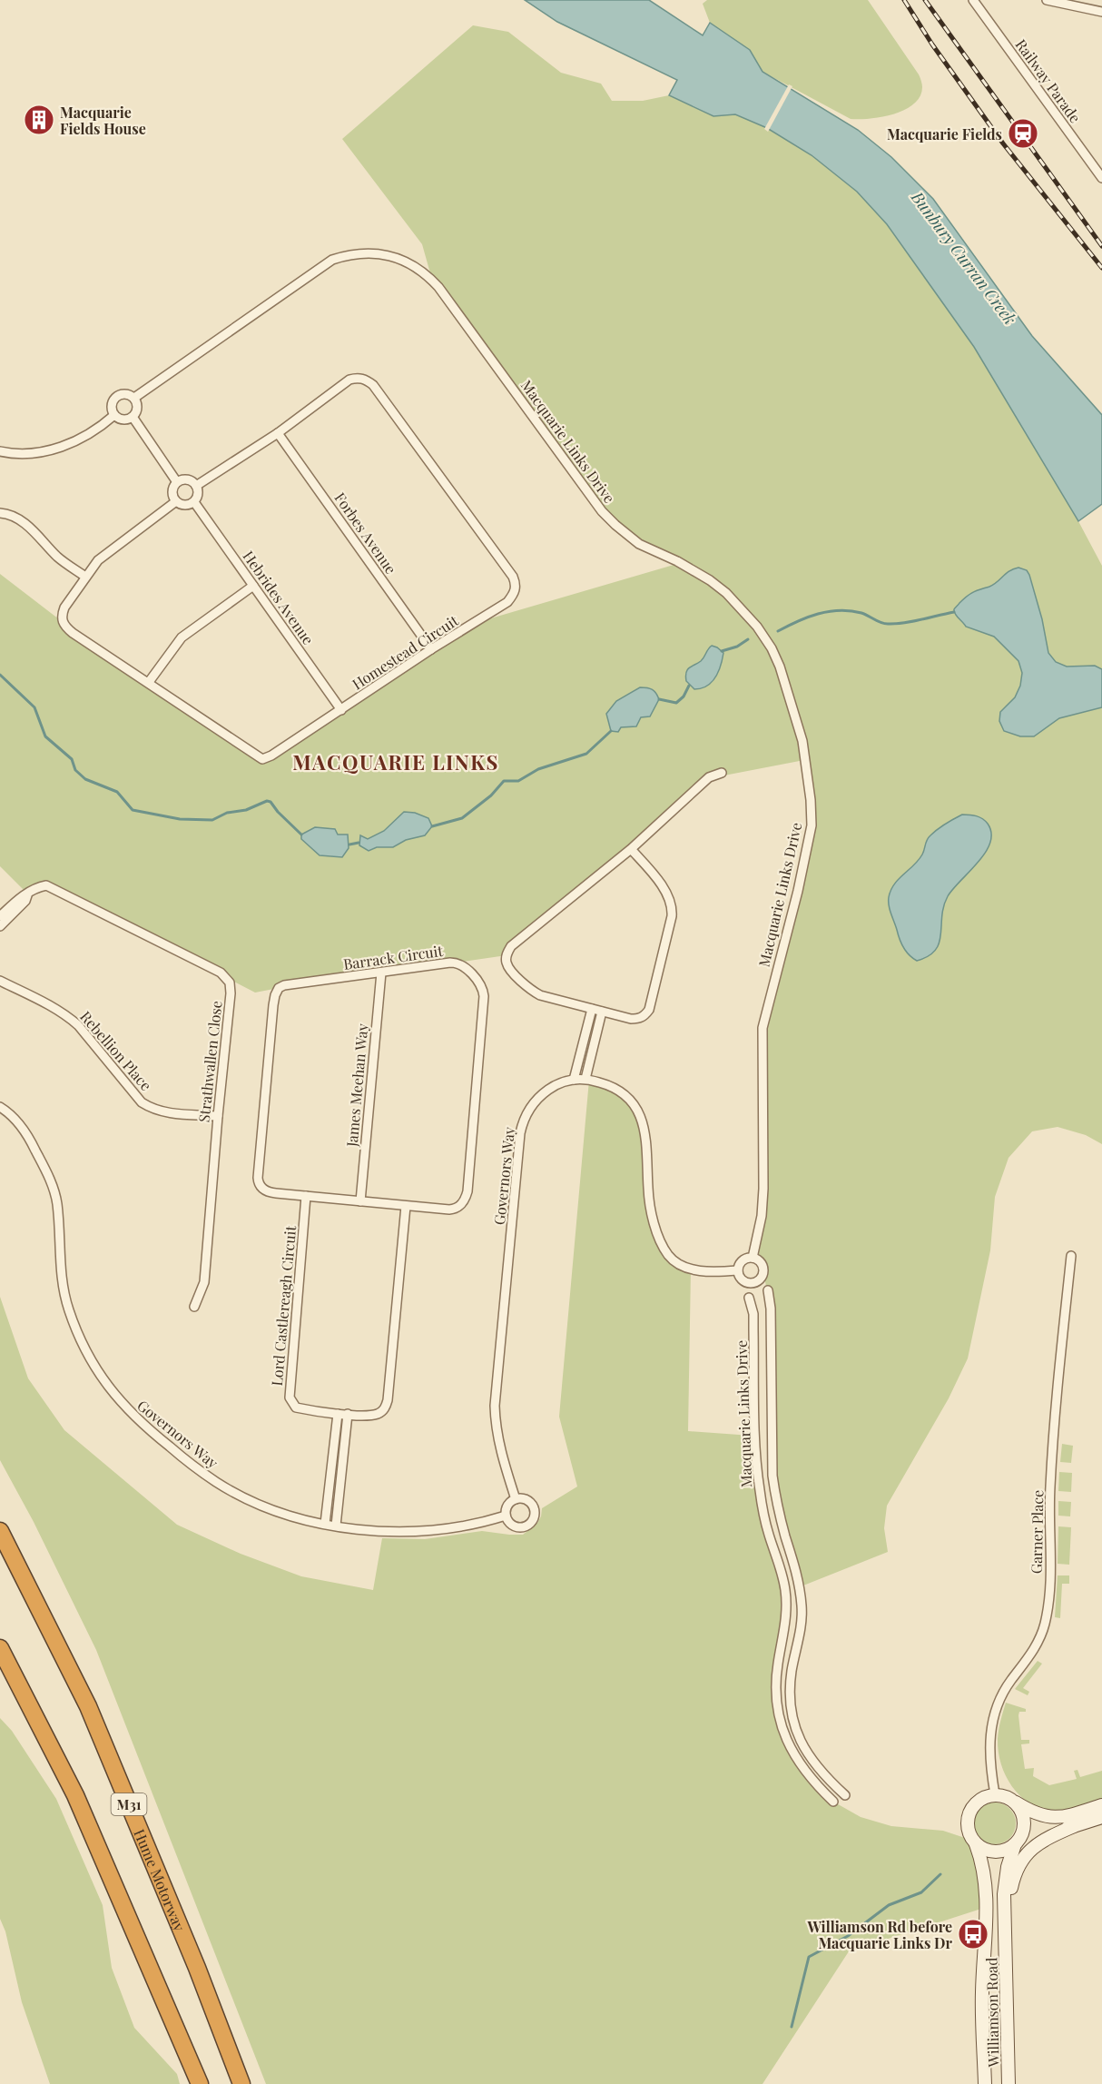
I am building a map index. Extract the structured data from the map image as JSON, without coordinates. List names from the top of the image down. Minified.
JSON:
{"streets":{"highway":["M31","Hume Motorway"],"main road":["Williamson Road"],"street":["Railway Parade","Macquarie Links Drive","Forbes Avenue","Hebrides Avenue","Homestead Circuit","Barrack Circuit","Rebellion Place","Strathwallen Close","James Meehan Way","Governors Way","Lord Castlereagh Circuit","Garner Place"]},"crossings":[["Macquarie Links Drive","Governors Way"],["Forbes Avenue","Homestead Circuit"],["Hebrides Avenue","Homestead Circuit"],["Barrack Circuit","James Meehan Way"],["Barrack Circuit","Lord Castlereagh Circuit"],["Rebellion Place","Strathwallen Close"],["Garner Place","Williamson Road"]],"districts":["MACQUARIE LINKS"],"water":["Bunbury Curran Creek"],"places":{"building":["Macquarie Fields House"],"station":["Macquarie Fields"],"bus stop":["Williamson Rd before Macquarie Links Dr"]}}
